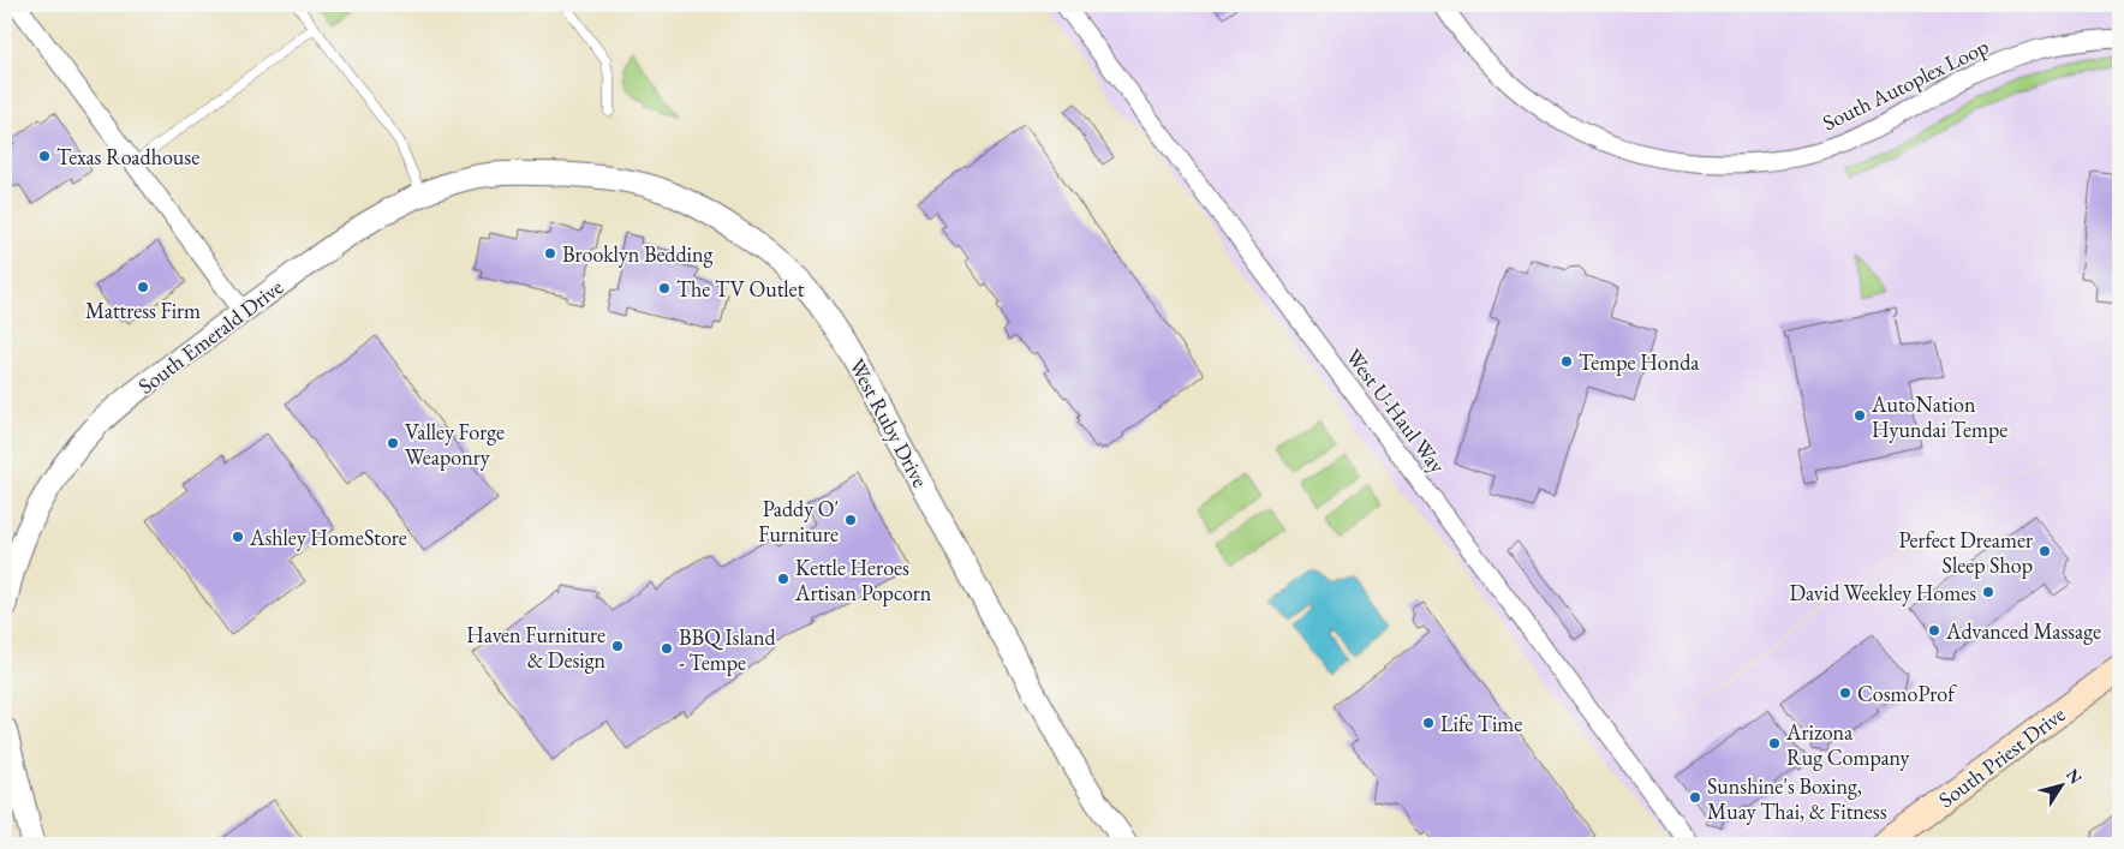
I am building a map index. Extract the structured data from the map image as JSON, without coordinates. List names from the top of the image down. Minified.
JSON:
{"streets":{"main road":["South Priest Drive"],"street":["South Autoplex Loop","South Emerald Drive","West U-Haul Way","West Ruby Drive"]},"crossings":[["South Emerald Drive","West Ruby Drive"]],"places":["Texas Roadhouse","Brooklyn Bedding","Mattress Firm","The TV Outlet","Tempe Honda","AutoNation Hyundai Tempe","Valley Forge Weaponry","Paddy O' Furniture","Ashley HomeStore","Perfect Dreamer Sleep Shop","Kettle Heroes Artisan Popcorn","David Weekley Homes","Advanced Massage","Haven Furniture & Design","BBQ Island - Tempe","CosmoProf","Life Time","Arizona Rug Company","Sunshine's Boxing, Muay Thai, & Fitness"],"north":"top right"}
